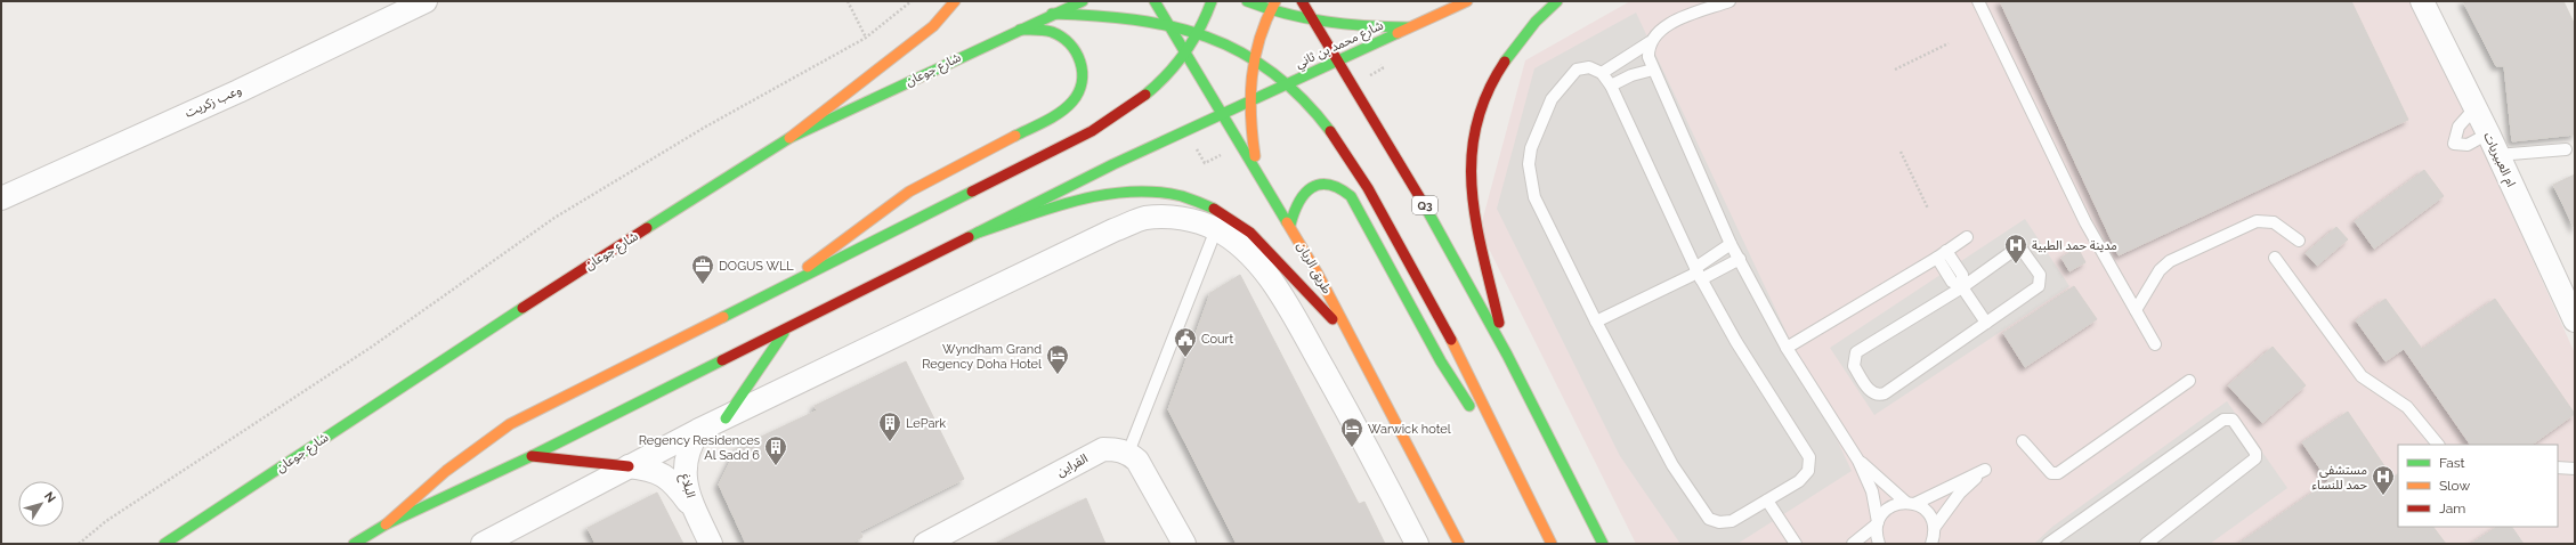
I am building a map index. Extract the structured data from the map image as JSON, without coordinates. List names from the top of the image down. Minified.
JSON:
{"streets":{"main road":["شارع محمد بن ثاني","شارع جوعان","Q3","طريق الريان"],"street":["وعب زكريت","ام العبيريات","القراين","البلاغ"]},"crossings":[["شارع محمد بن ثاني","Q3"],["شارع محمد بن ثاني","طريق الريان"]],"places":{"hospital":["مدينة حمد الطبية","مستشفى حمد للنساء"],"office":["DOGUS WLL"],"public building":["Court"],"hotel":["Wyndham Grand Regency Doha Hotel","Warwick hotel"],"building":["LePark","Regency Residences Al Sadd 6"]},"legend":["Fast","Slow","Jam"],"north":"top right"}
